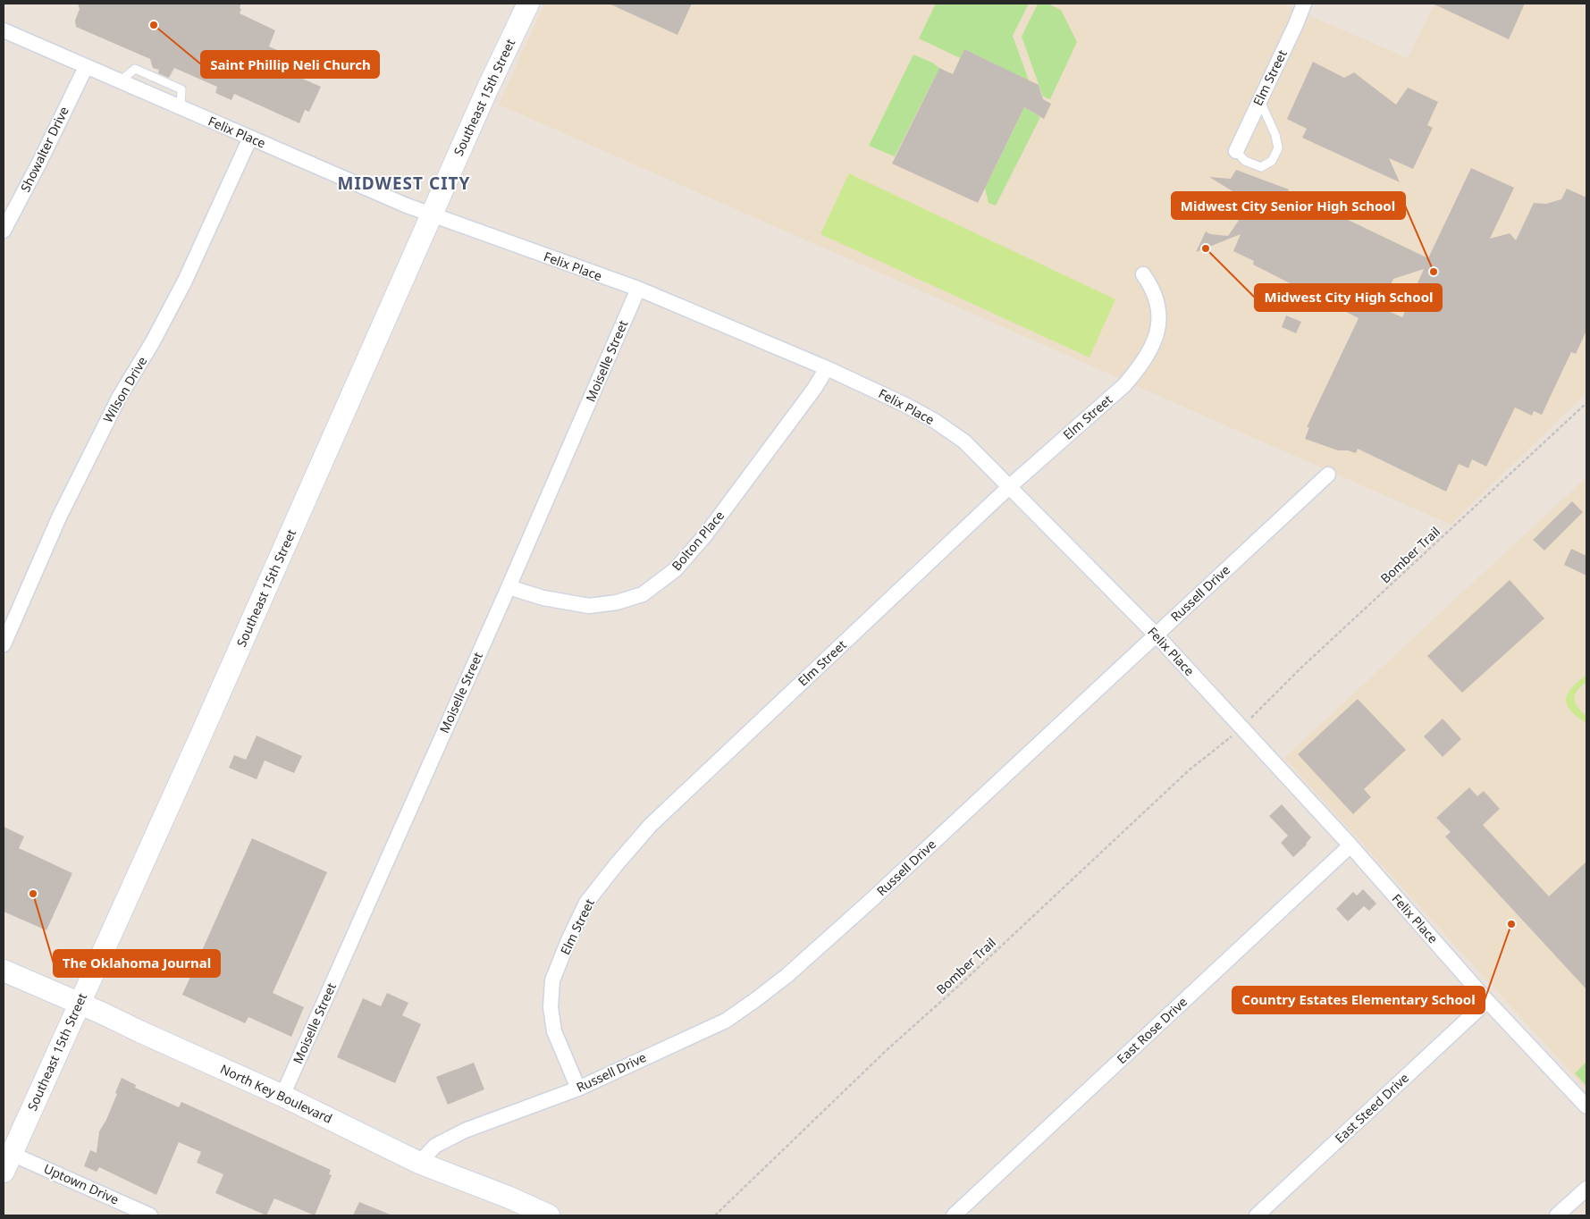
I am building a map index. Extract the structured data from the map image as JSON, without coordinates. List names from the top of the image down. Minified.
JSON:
{"streets":{"main road":["Southeast 15th Street","North Key Boulevard"],"street":["Elm Street","Felix Place","Showalter Drive","Moiselle Street","Wilson Drive","Bolton Place","Russell Drive","East Rose Drive","East Steed Drive","Uptown Drive"],"path":["Bomber Trail"]},"crossings":[["Elm Street","Felix Place"],["Elm Street","Russell Drive"],["Southeast 15th Street","Felix Place"],["Southeast 15th Street","North Key Boulevard"],["Southeast 15th Street","Uptown Drive"],["Felix Place","Showalter Drive"],["Felix Place","Moiselle Street"],["Felix Place","Wilson Drive"],["Felix Place","Bolton Place"],["Felix Place","Russell Drive"],["Felix Place","East Rose Drive"],["Felix Place","East Steed Drive"],["Moiselle Street","Bolton Place"],["Moiselle Street","North Key Boulevard"],["Russell Drive","North Key Boulevard"]],"districts":["MIDWEST CITY"],"places":["Saint Phillip Neli Church","Midwest City High School","Midwest City Senior High School","The Oklahoma Journal","Country Estates Elementary School"]}
